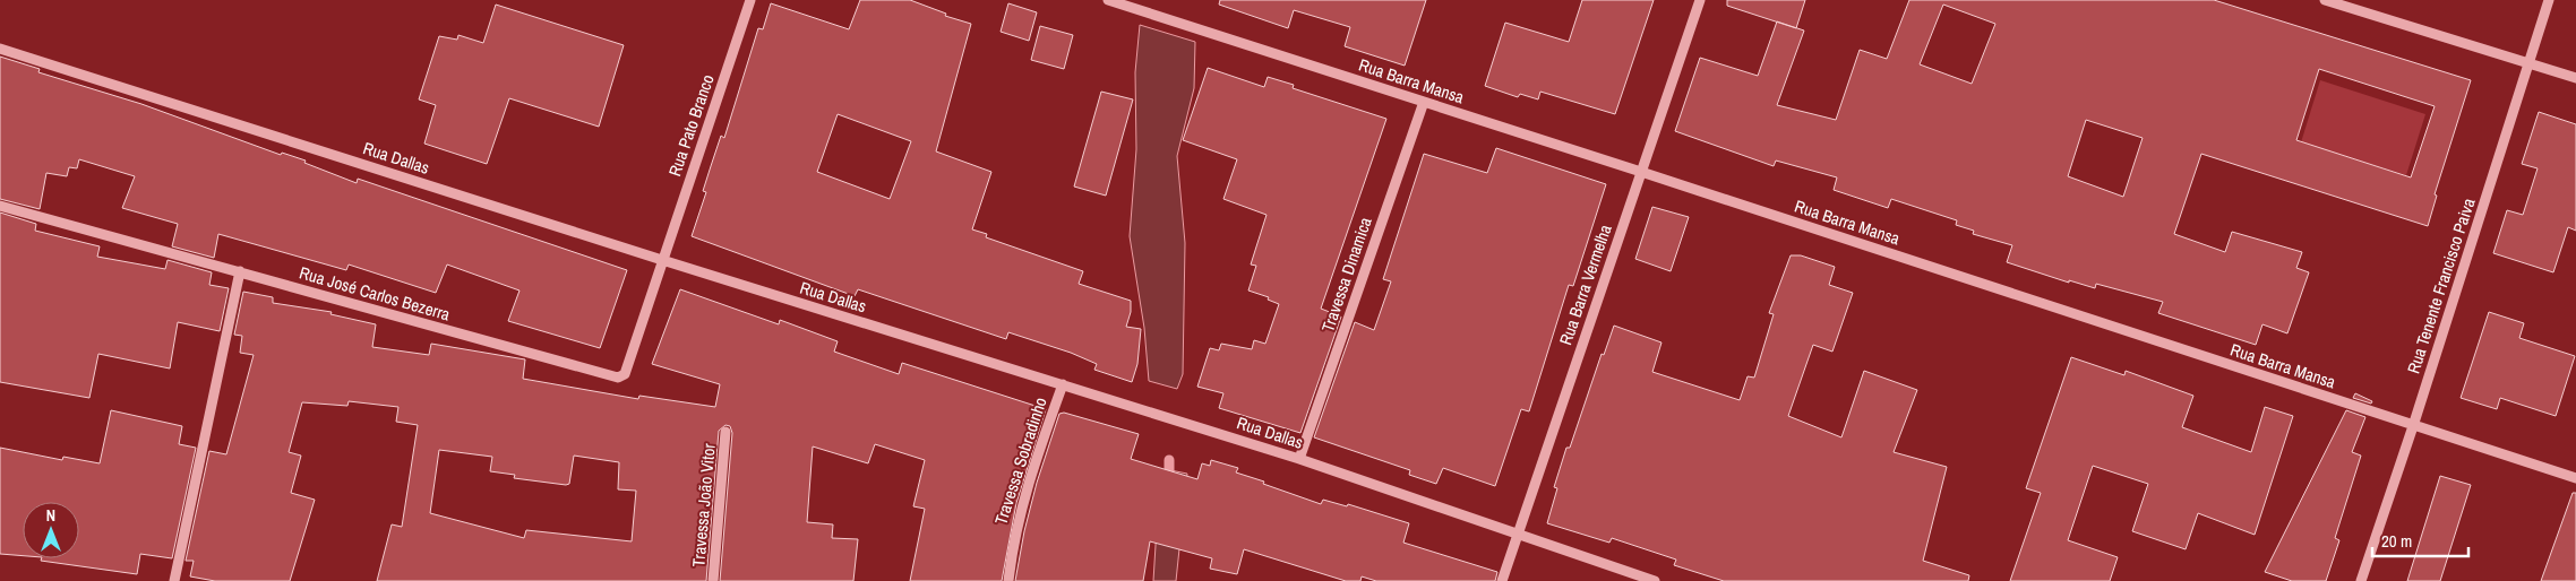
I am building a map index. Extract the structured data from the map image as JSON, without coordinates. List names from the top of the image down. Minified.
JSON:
{"streets":{"street":["Rua Barra Mansa","Rua Pato Branco","Rua Dallas","Travessa Dinamica","Rua Barra Vermelha","Rua Tenente Francisco Paiva","Rua José Carlos Bezerra","Travessa Sobradinho","Travessa João Vitor"]},"crossings":[["Rua Barra Mansa","Travessa Dinamica"],["Rua Barra Mansa","Rua Barra Vermelha"],["Rua Barra Mansa","Rua Tenente Francisco Paiva"],["Rua Pato Branco","Rua Dallas"],["Rua Pato Branco","Rua José Carlos Bezerra"],["Rua Dallas","Travessa Dinamica"],["Rua Dallas","Rua Barra Vermelha"],["Rua Dallas","Rua José Carlos Bezerra"],["Rua Dallas","Travessa Sobradinho"]],"scale_bar":"20 m","north":"top"}
